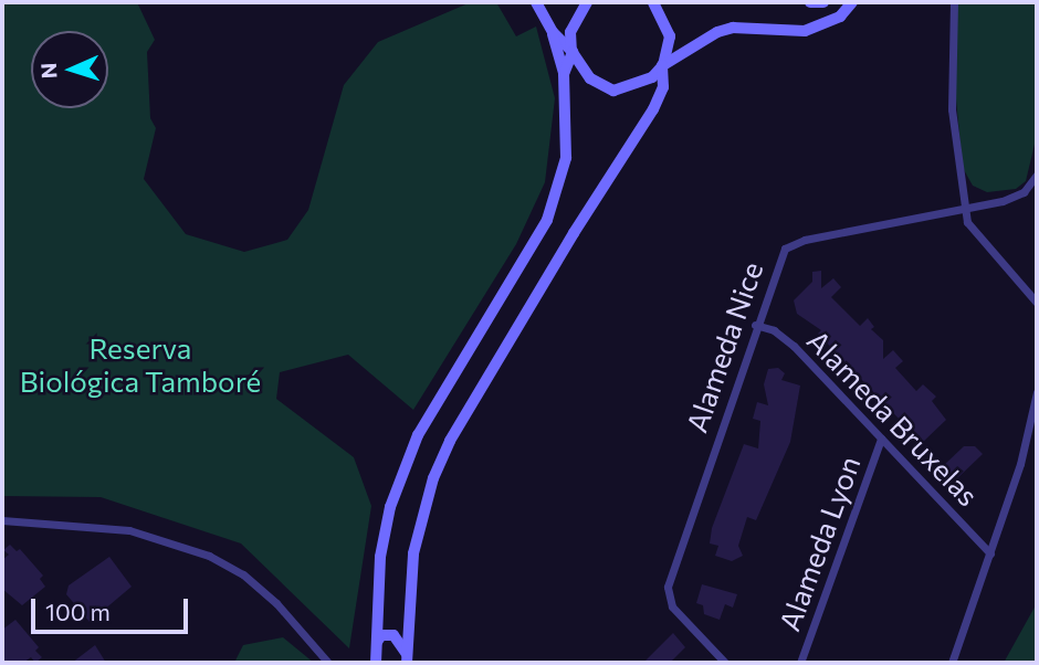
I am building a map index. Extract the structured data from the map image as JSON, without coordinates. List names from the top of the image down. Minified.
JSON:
{"streets":{"street":["Alameda Nice","Alameda Bruxelas","Alameda Lyon"]},"crossings":[["Alameda Nice","Alameda Bruxelas"],["Alameda Bruxelas","Alameda Lyon"]],"parks":["Reserva Biológica Tamboré"],"scale_bar":"100 m","north":"left"}
